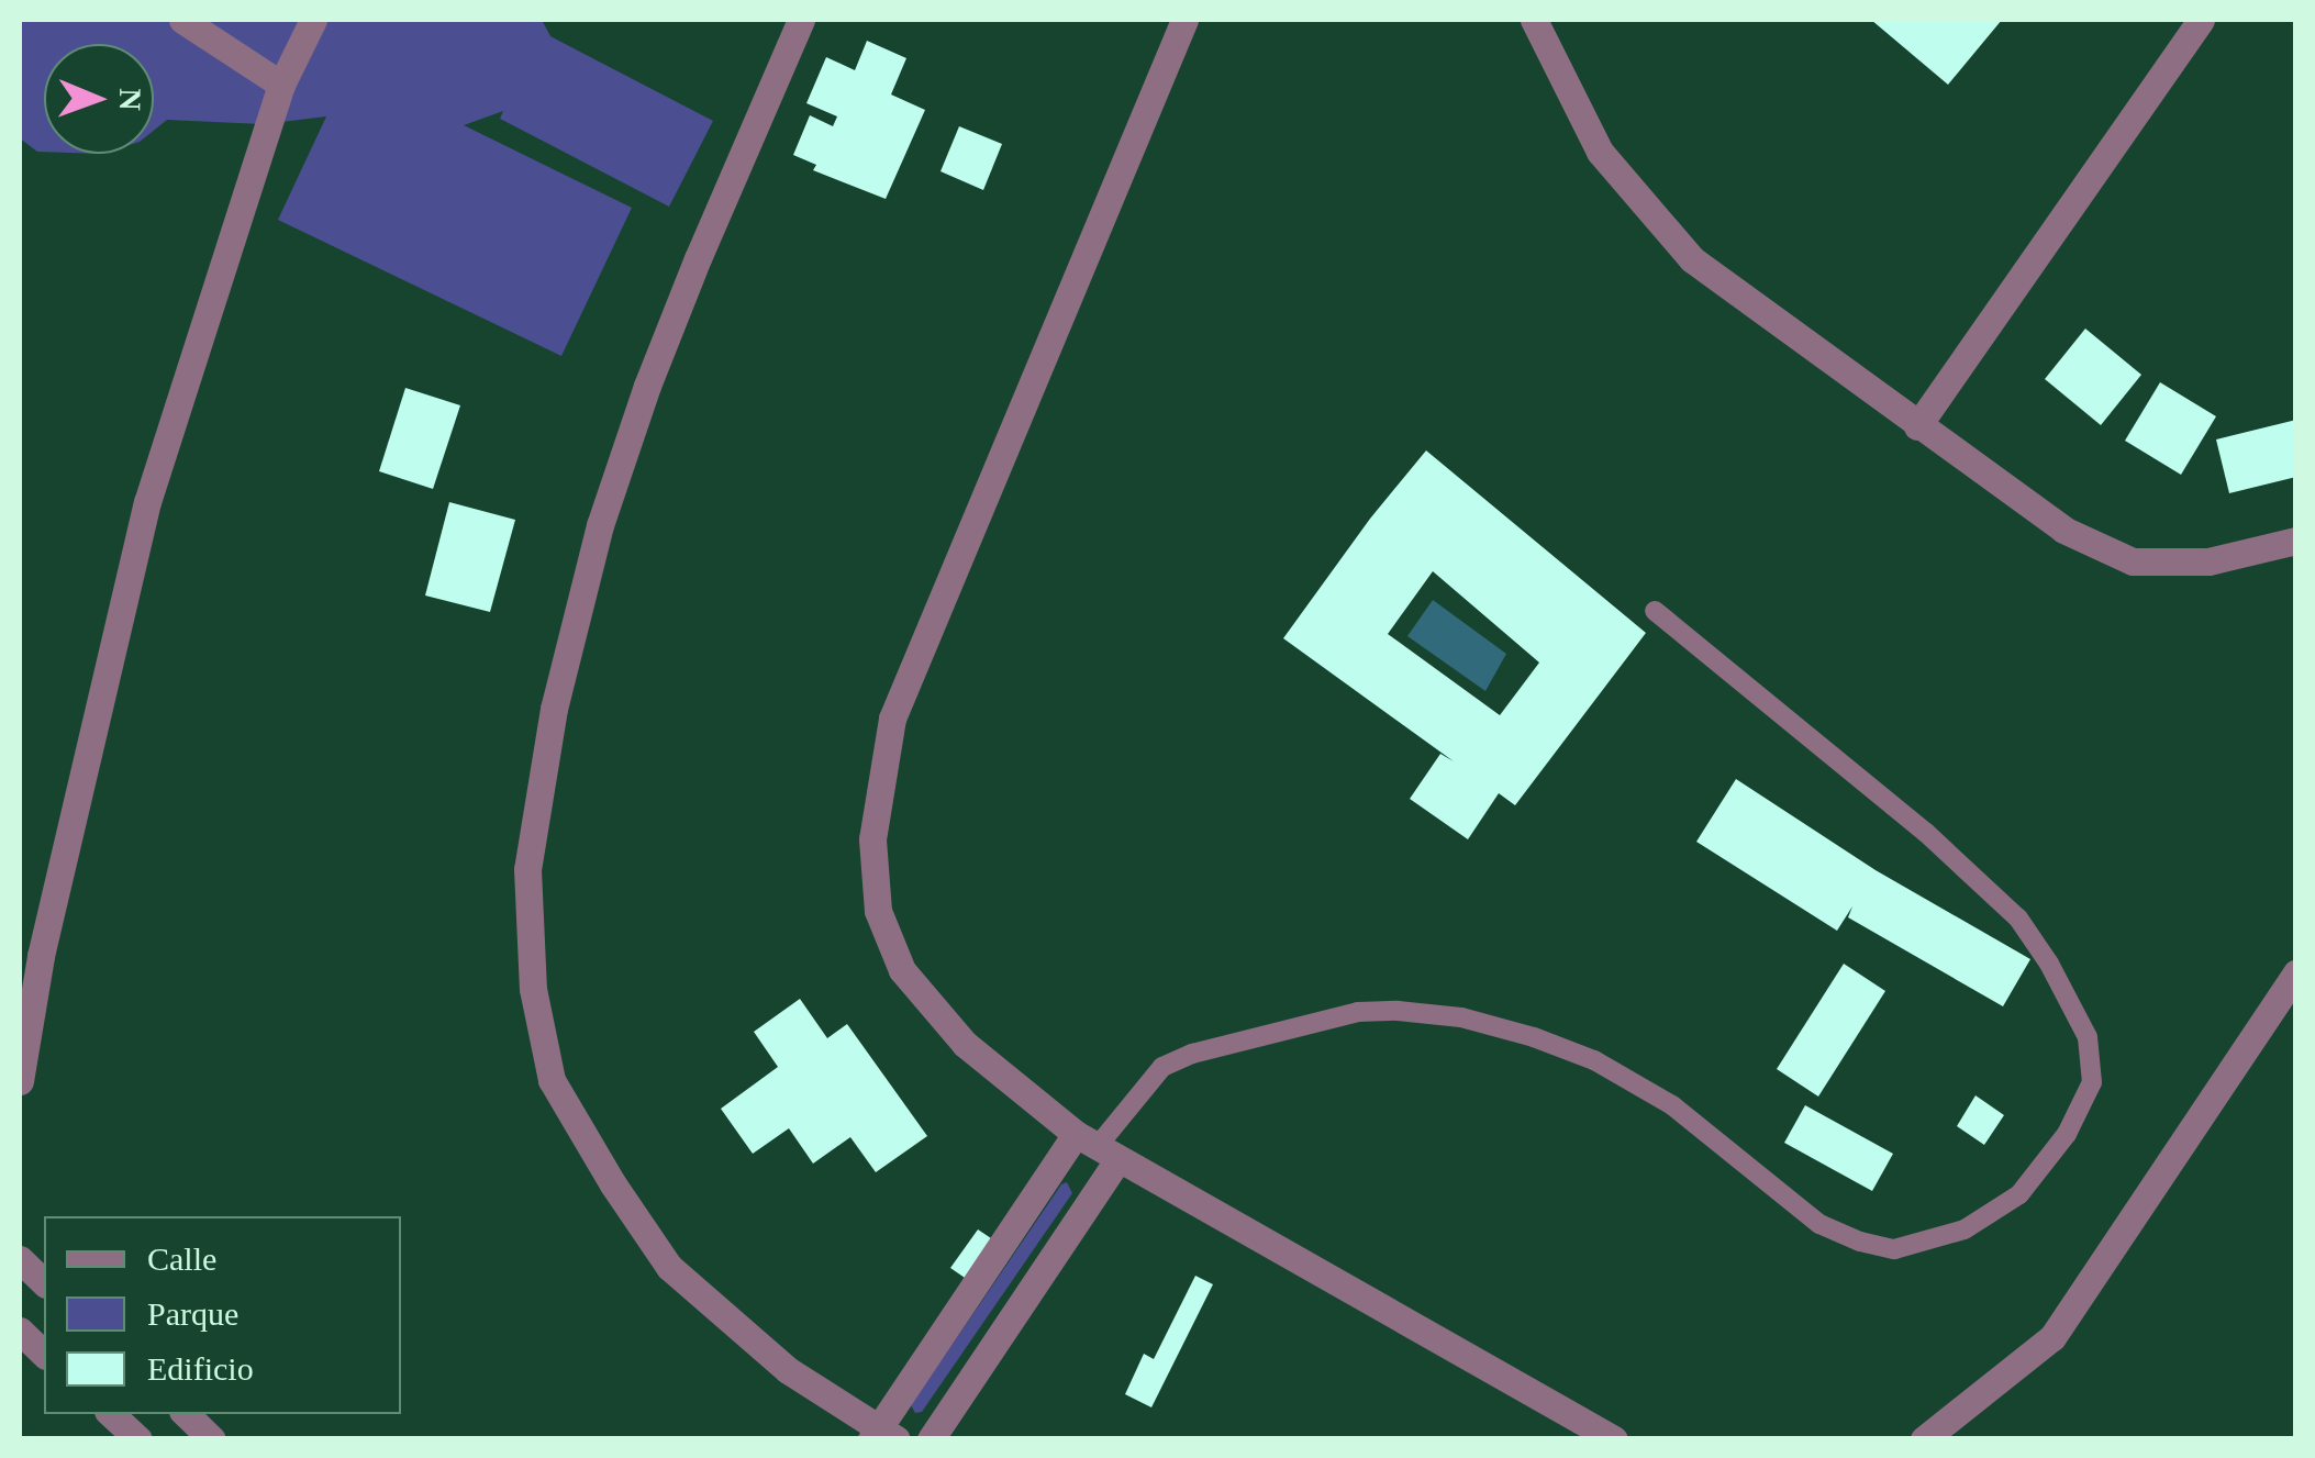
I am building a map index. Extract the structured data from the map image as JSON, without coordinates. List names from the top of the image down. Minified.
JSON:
{"legend":["Calle","Parque","Edificio"],"north":"right"}
